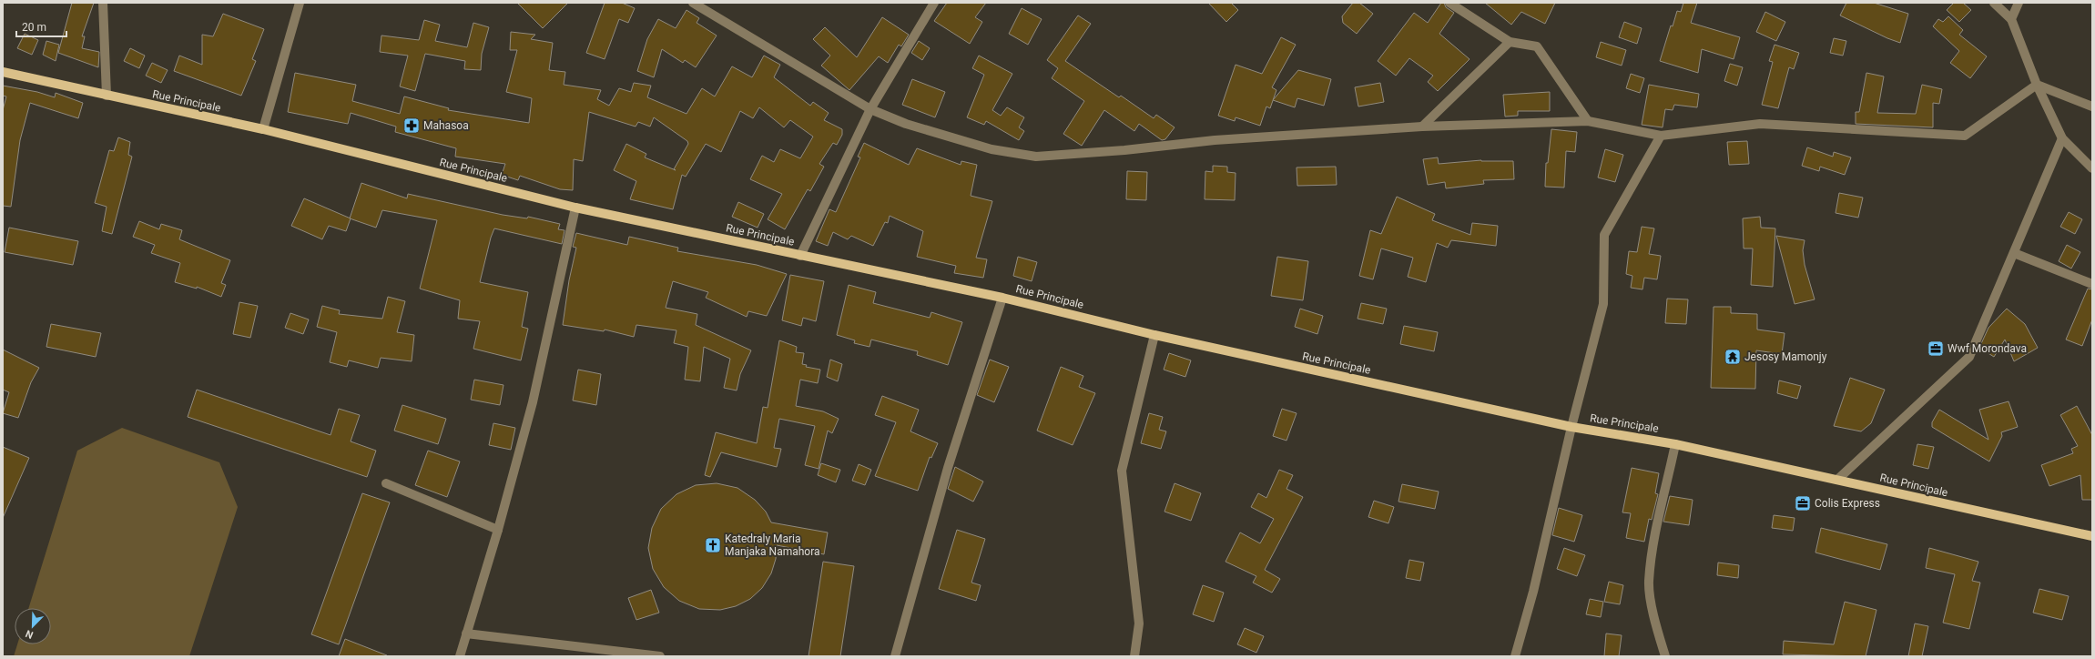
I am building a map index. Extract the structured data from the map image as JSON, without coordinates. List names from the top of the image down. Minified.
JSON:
{"streets":{"main road":["Rue Principale"]},"places":{"pharmacy":["Mahasoa"],"office":["Wwf Morondava","Colis Express"],"temple":["Jesosy Mamonjy"],"church":["Katedraly Maria Manjaka Namahora"]},"scale_bar":"20 m","north":"bottom left"}
